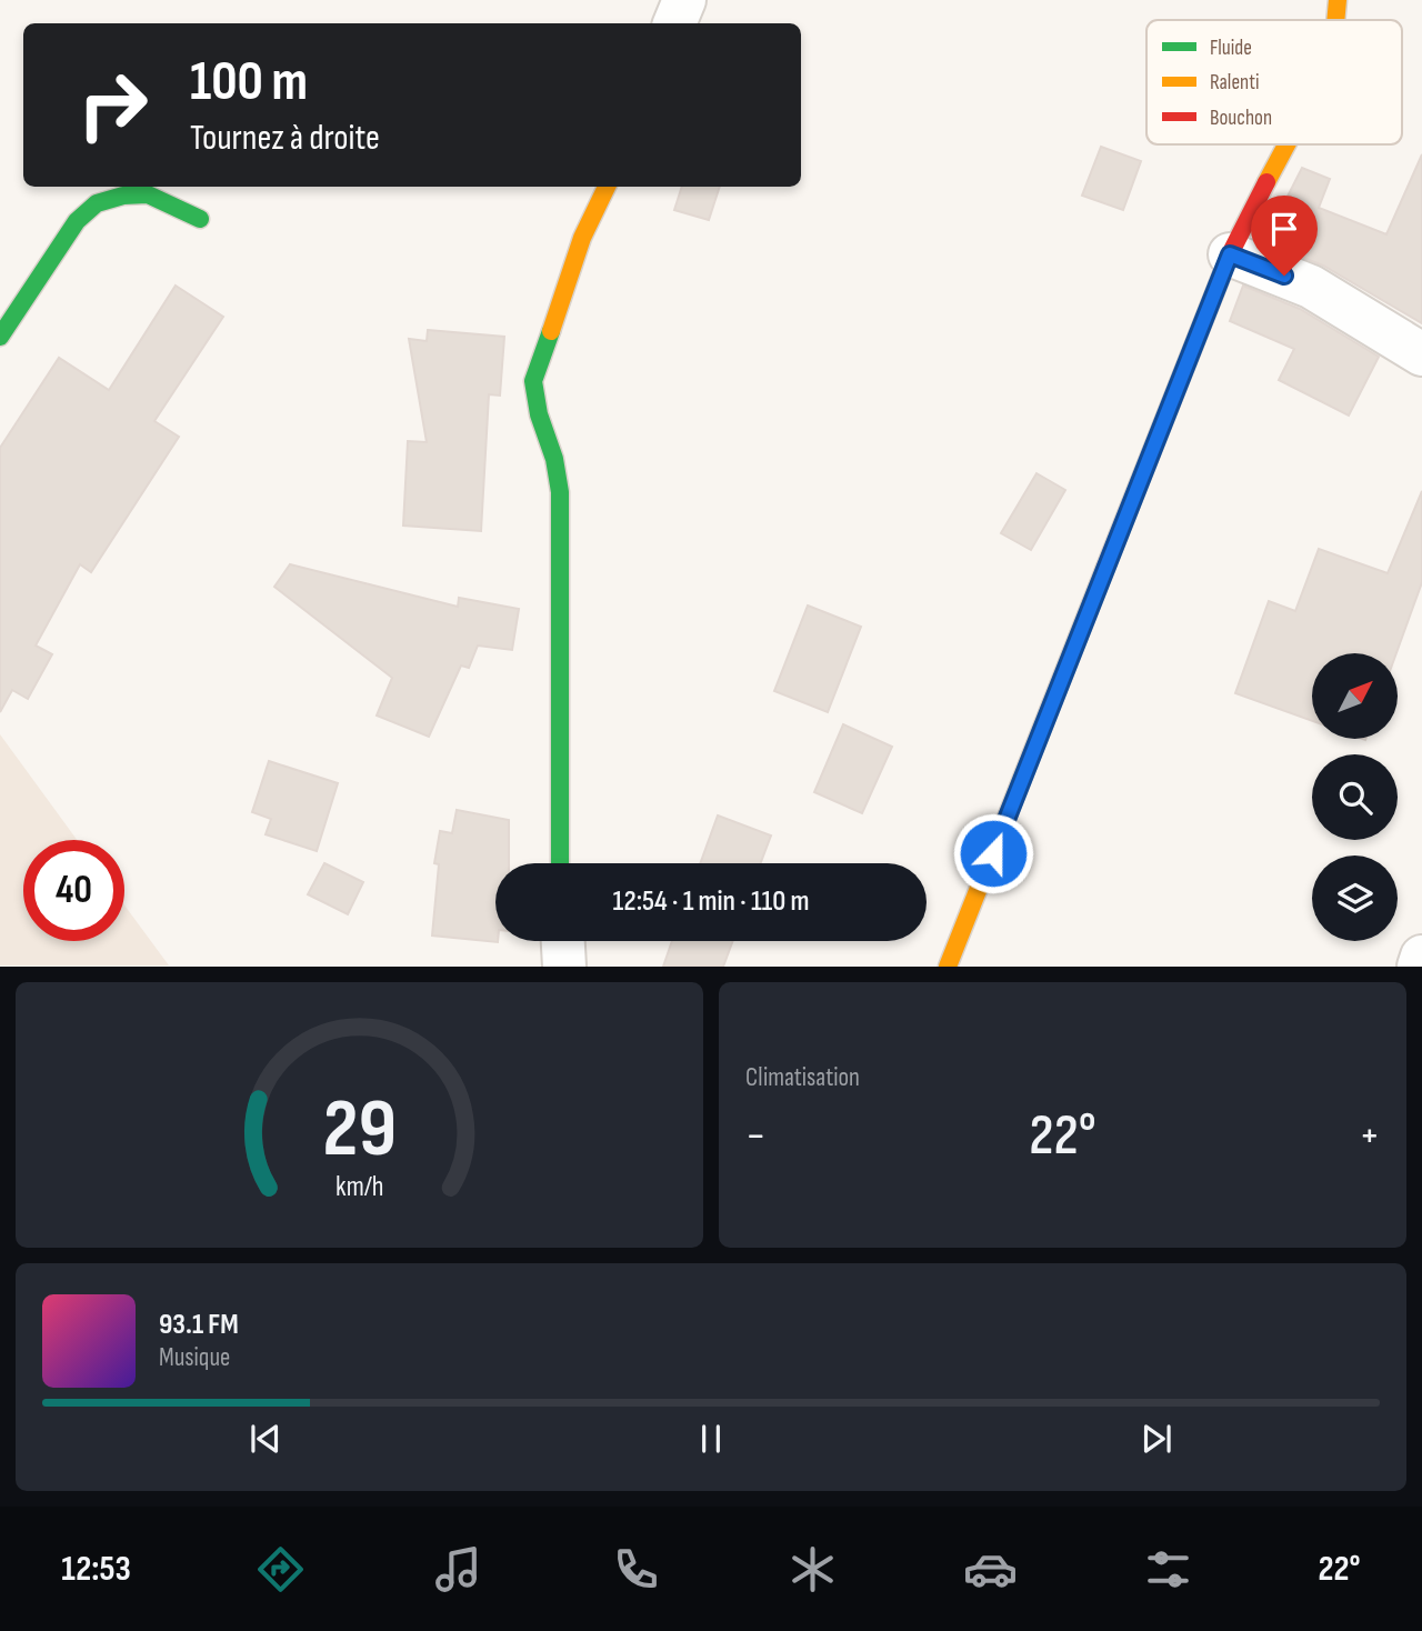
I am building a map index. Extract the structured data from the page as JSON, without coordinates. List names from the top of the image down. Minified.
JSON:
{"legend":["Fluide","Ralenti","Bouchon"],"north":"top right","page":{"turn":["100 m","Tournez à droite"],"limit":"40","trip":"12:54 · 1 min · 110 m","tile":"Climatisation","heat":["−","22°","+"],"song":["93.1 FM","Musique"],"tabs":["12:53","22°"],"gauge":["29","km/h"]}}
